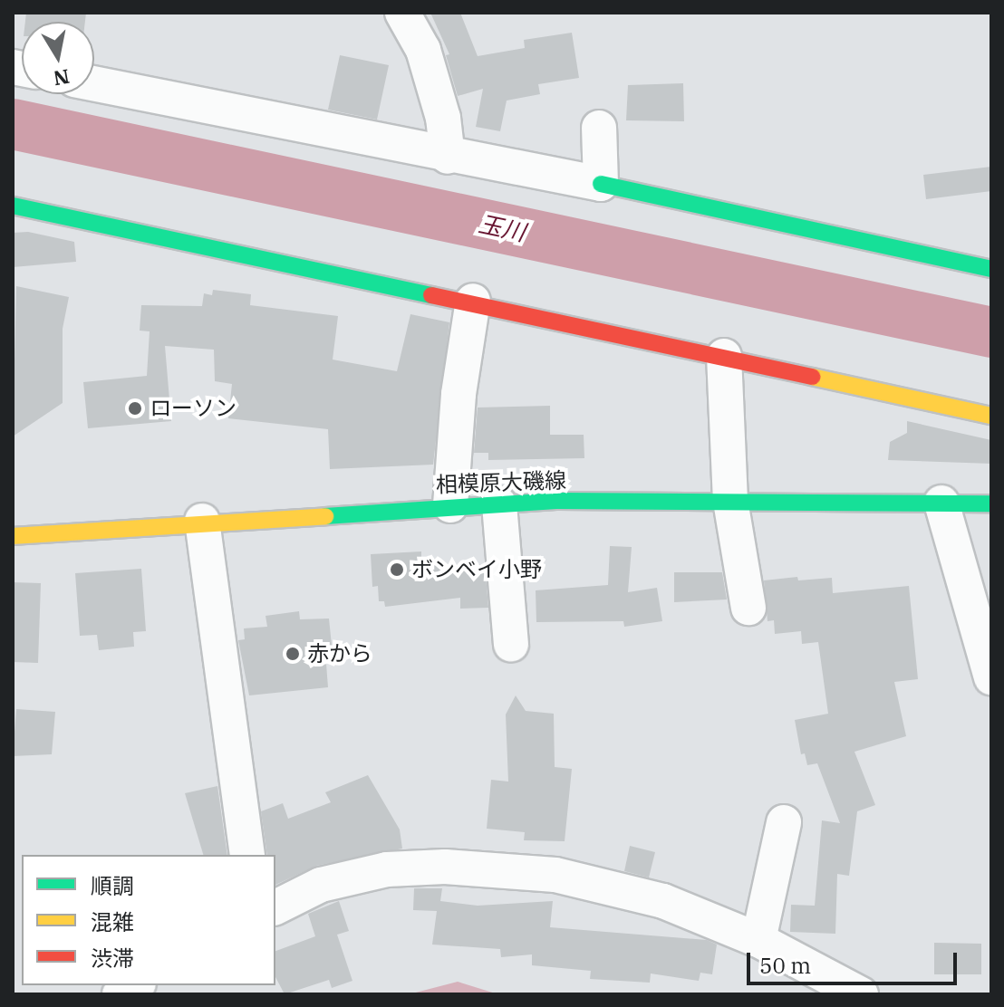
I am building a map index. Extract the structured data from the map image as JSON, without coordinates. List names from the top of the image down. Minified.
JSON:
{"streets":{"street":["相模原大磯線"]},"water":["玉川"],"places":["ローソン","ボンベイ小野","赤から"],"legend":["順調","混雑","渋滞"],"scale_bar":"50 m","north":"bottom"}
